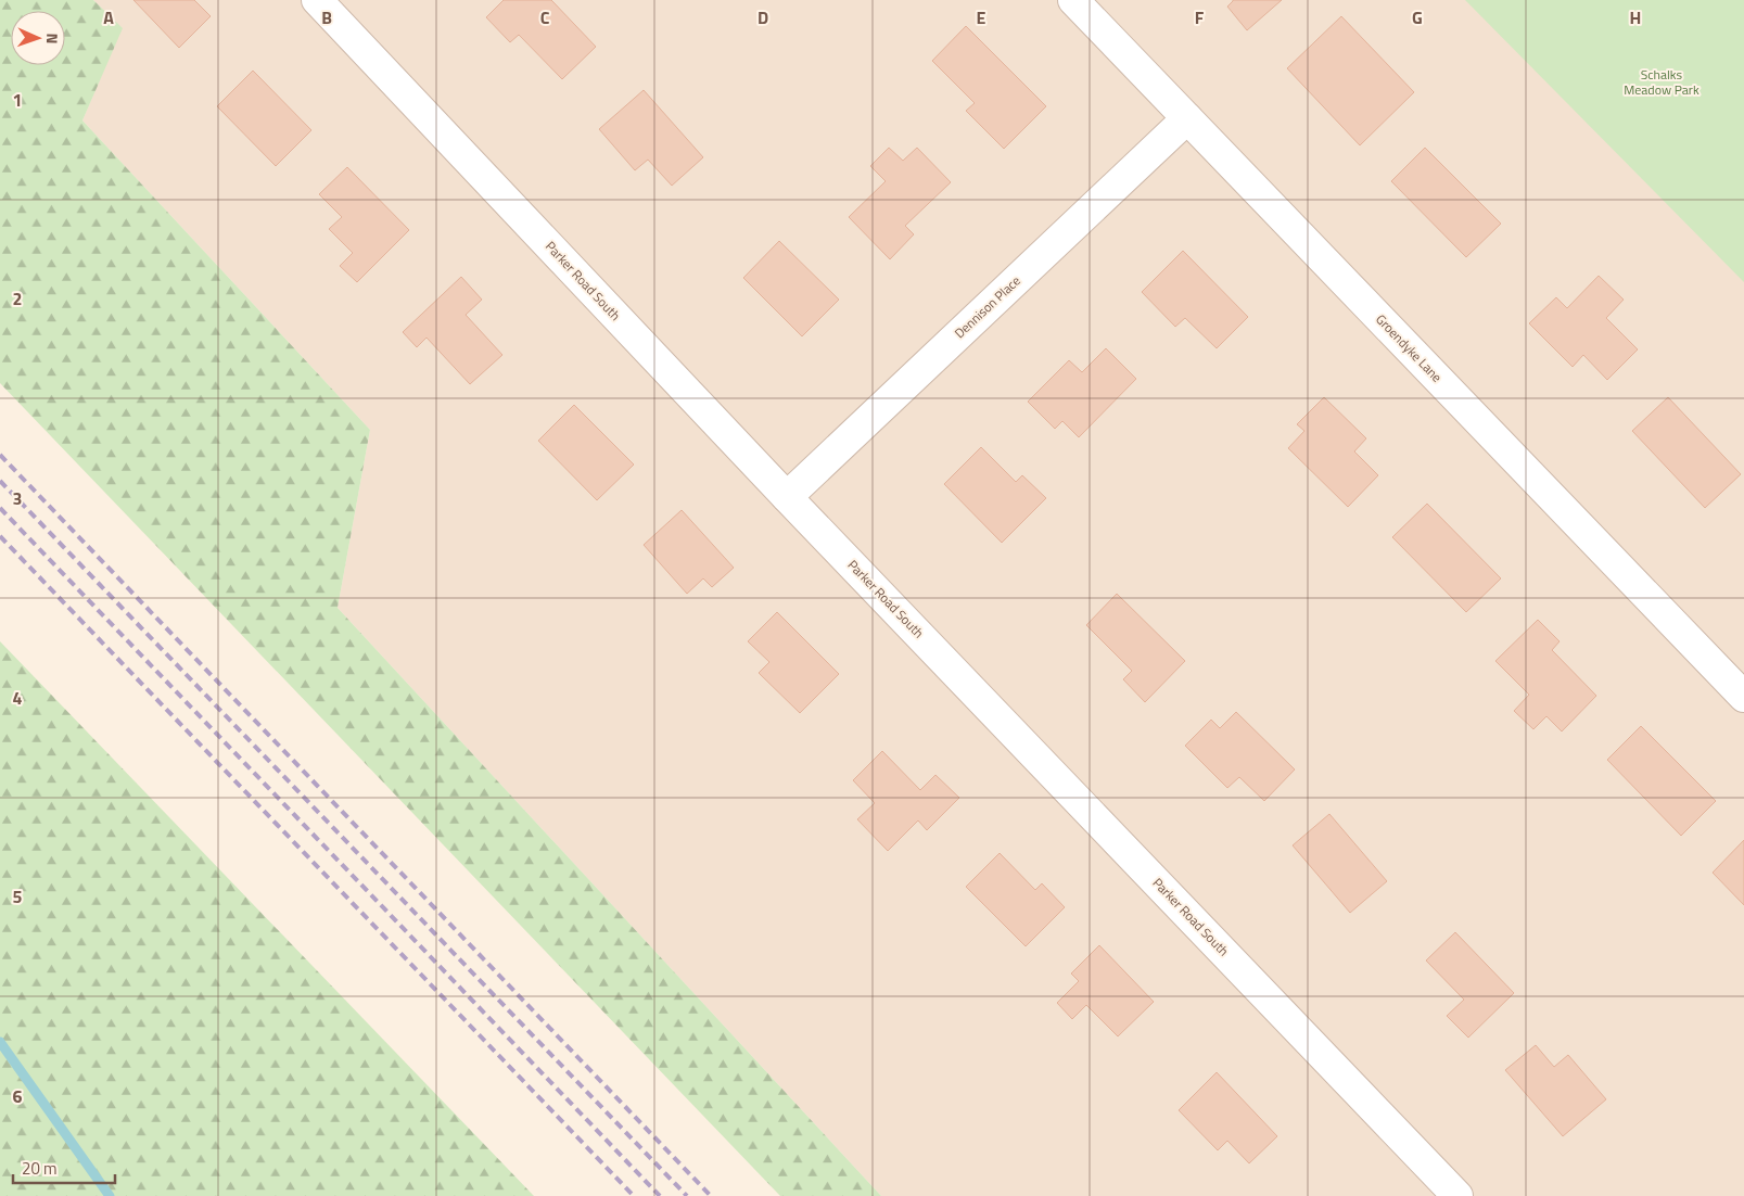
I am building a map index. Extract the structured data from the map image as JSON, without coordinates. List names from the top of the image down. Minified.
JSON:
{"streets":{"street":["Parker Road South","Dennison Place","Groendyke Lane"]},"crossings":[["Parker Road South","Dennison Place"],["Dennison Place","Groendyke Lane"]],"parks":["Schalks Meadow Park"],"scale_bar":"20 m","north":"right","grid":{"columns":["A","B","C","D","E","F","G","H"],"rows":["1","2","3","4","5","6"]}}
